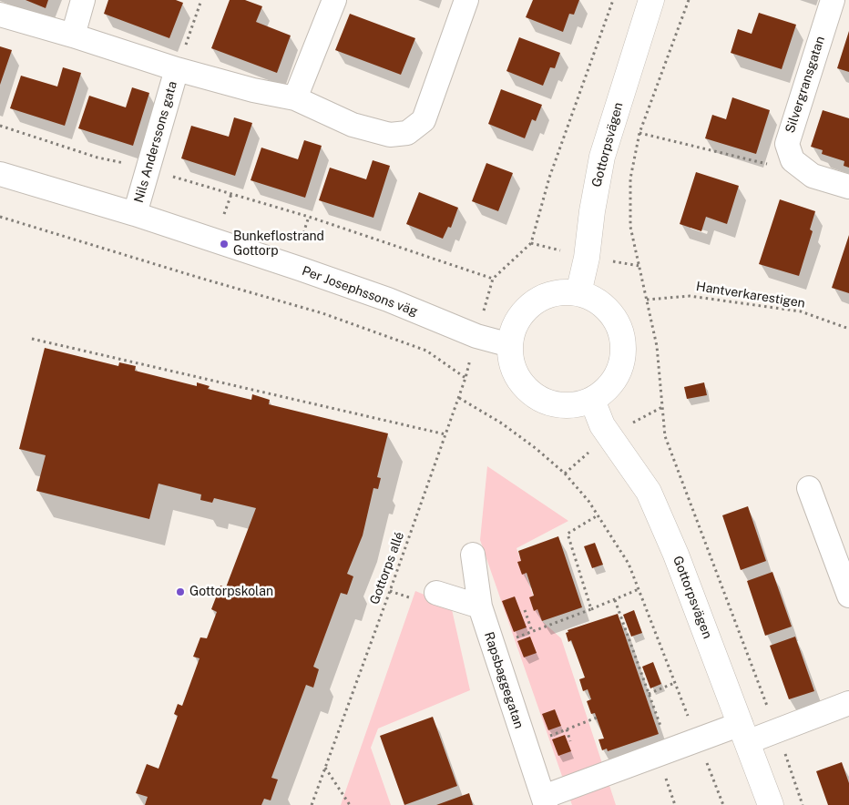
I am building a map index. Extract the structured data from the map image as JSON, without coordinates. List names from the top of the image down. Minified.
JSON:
{"streets":{"street":["Silvergransgatan","Nils Anderssons gata","Gottorpsvägen","Per Josephssons väg","Rapsbaggegatan"],"path":["Hantverkarestigen","Gottorps allé"]},"crossings":[["Nils Anderssons gata","Per Josephssons väg"],["Gottorpsvägen","Per Josephssons väg"],["Gottorpsvägen","Rapsbaggegatan"],["Per Josephssons väg","Gottorps allé"]],"places":["Bunkeflostrand Gottorp","Gottorpskolan"]}
